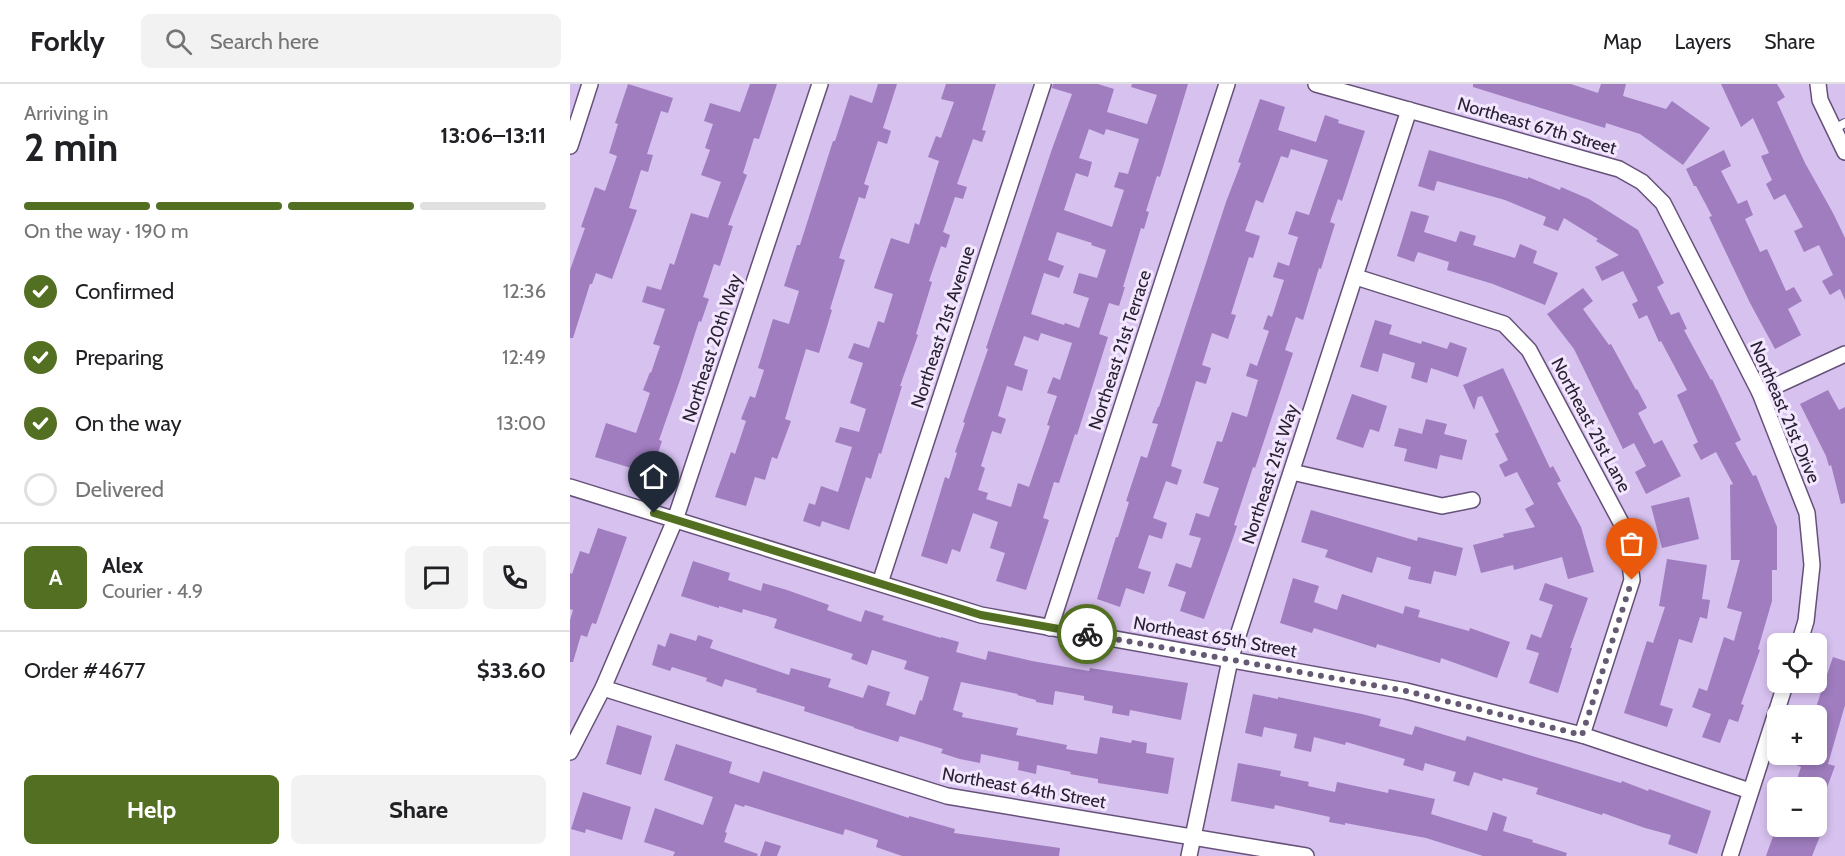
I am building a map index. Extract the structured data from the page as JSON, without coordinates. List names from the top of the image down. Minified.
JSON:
{"streets":{"street":["Northeast 67th Street","Northeast 21st Avenue","Northeast 20th Way","Northeast 21st Terrace","Northeast 21st Drive","Northeast 21st Lane","Northeast 21st Way","Northeast 65th Street","Northeast 64th Street"]},"crossings":[["Northeast 67th Street","Northeast 21st Drive"],["Northeast 67th Street","Northeast 21st Way"],["Northeast 21st Avenue","Northeast 65th Street"],["Northeast 20th Way","Northeast 65th Street"],["Northeast 20th Way","Northeast 64th Street"],["Northeast 21st Terrace","Northeast 65th Street"],["Northeast 21st Lane","Northeast 21st Way"],["Northeast 21st Lane","Northeast 65th Street"],["Northeast 21st Way","Northeast 65th Street"],["Northeast 21st Way","Northeast 64th Street"]],"page":{"header":"Forkly","search":"Search here","nav":["Map","Layers","Share"],"heading":["2 min","Arriving in","13:06–13:11"],"panel":["Alex","Courier · 4.9","Order #4677","$33.60"],"bar":"On the way · 190 m","list":[["Confirmed","12:36"],["Preparing","12:49"],["On the way","13:00"],"Delivered"],"round":"A","map_buttons":["+","−"],"buttons":["Help","Share"]}}
